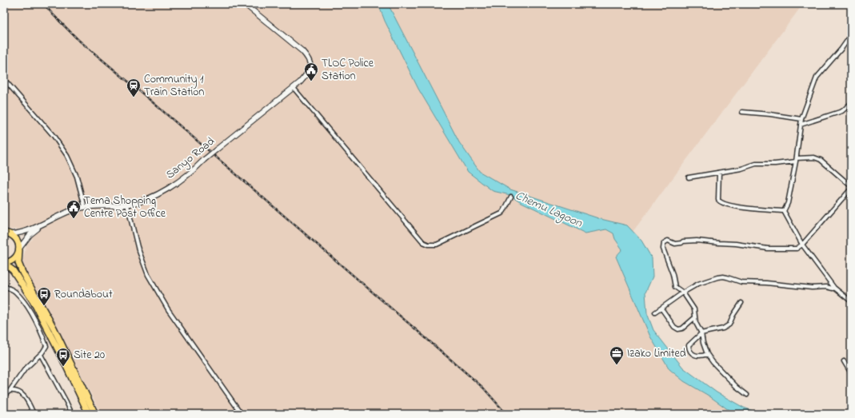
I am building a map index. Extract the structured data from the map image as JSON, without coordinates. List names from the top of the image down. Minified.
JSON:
{"streets":{"street":["Sanyo Road"]},"water":["Chemu Lagoon"],"places":{"public building":["TLOC Police Station","Tema Shopping Centre Post Office"],"station":["Community 1 Train Station"],"bus stop":["Roundabout","Site 20"],"office":["Izako Limited"]}}
